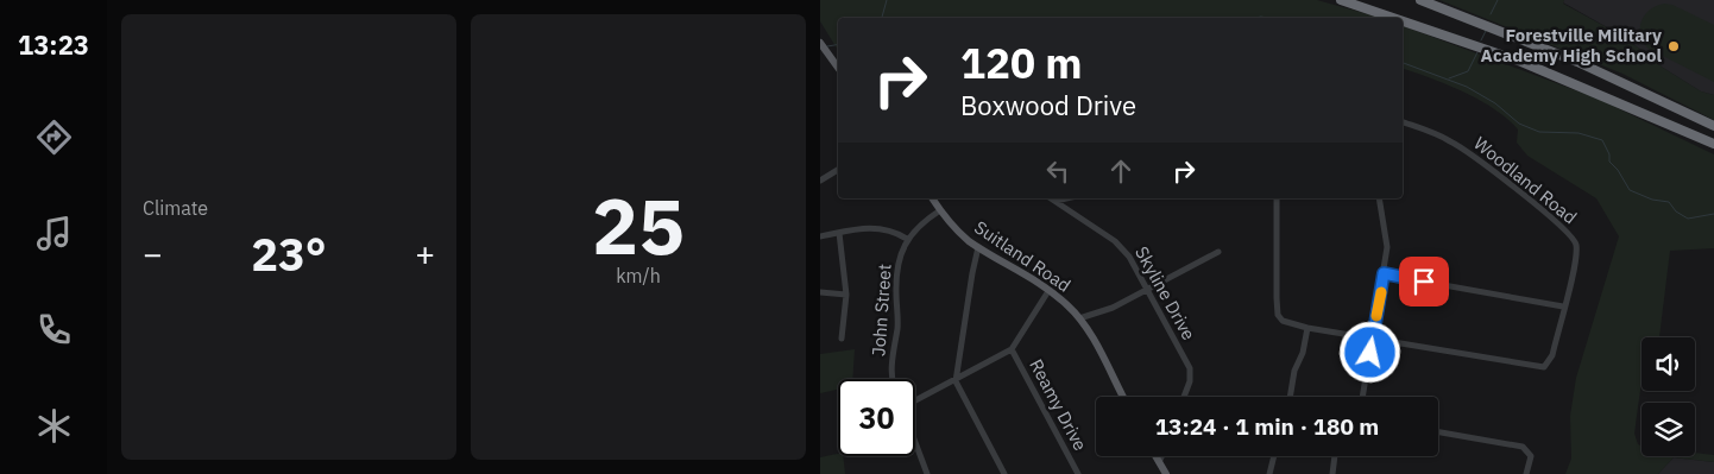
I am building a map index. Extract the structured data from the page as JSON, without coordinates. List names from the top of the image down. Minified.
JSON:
{"streets":{"main road":["Suitland Road"],"street":["Woodland Road","Skyline Drive","John Street","Reamy Drive"]},"crossings":[["Suitland Road","John Street"]],"places":["Forestville Military Academy High School"],"page":{"tabs":"13:23","tile":["Climate",["25","km/h"]],"turn":["120 m","Boxwood Drive"],"heat":["−","23°","+"],"limit":"30","trip":"13:24 · 1 min · 180 m"}}
